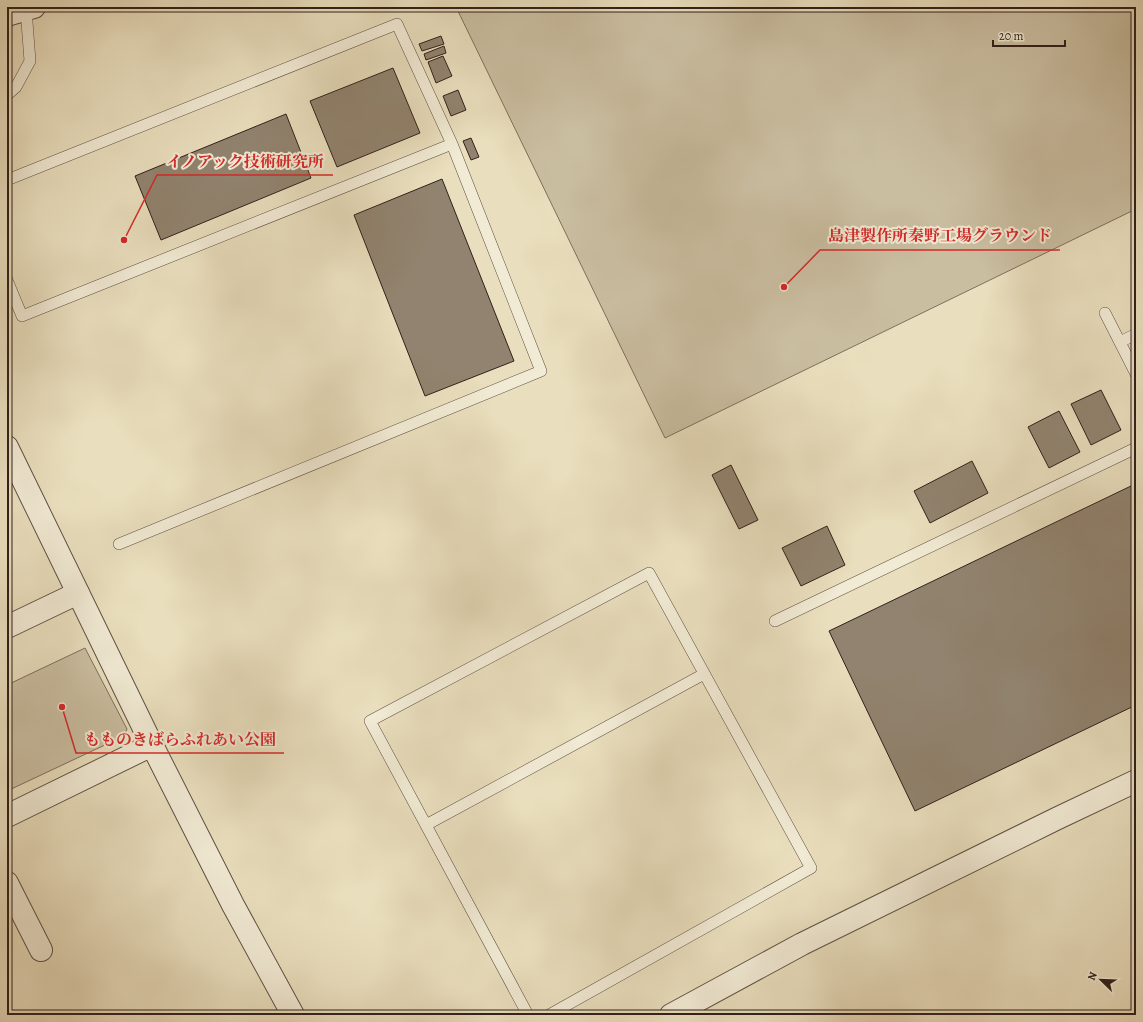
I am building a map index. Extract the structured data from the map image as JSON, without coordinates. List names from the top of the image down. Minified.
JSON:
{"places":["イノアック技術研究所","島津製作所秦野工場グラウンド","もものきばらふれあい公園"],"scale_bar":"20 m","north":"top left"}
